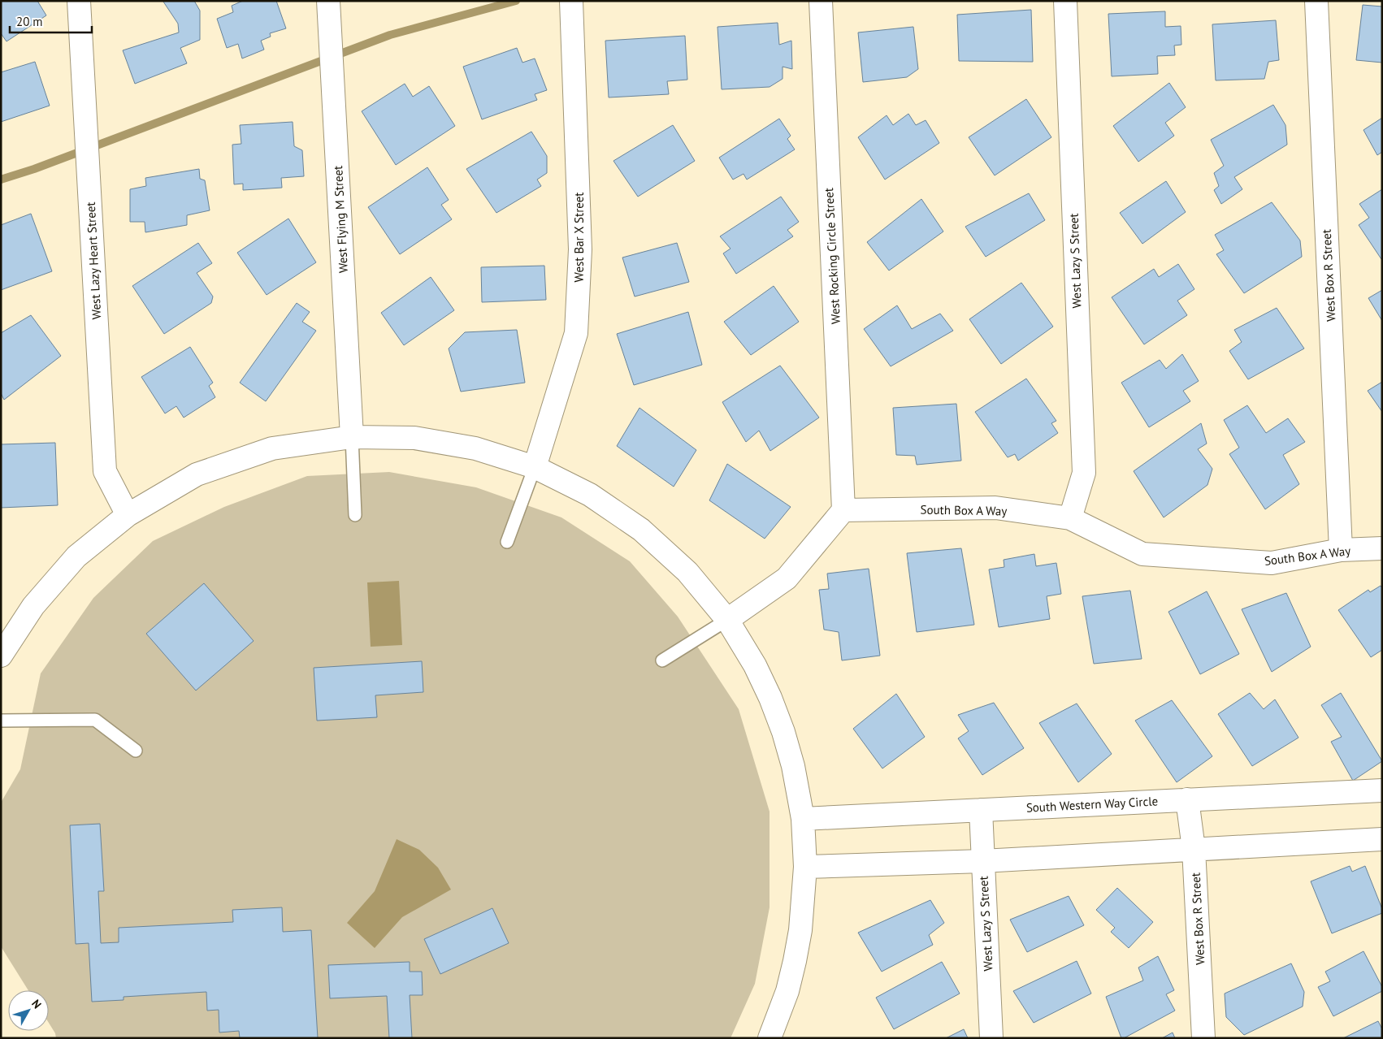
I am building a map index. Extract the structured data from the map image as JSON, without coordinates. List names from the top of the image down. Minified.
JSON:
{"streets":{"street":["West Flying M Street","West Bar X Street","West Rocking Circle Street","West Lazy Heart Street","West Lazy S Street","West Box R Street","South Box A Way","South Western Way Circle"]},"crossings":[["West Rocking Circle Street","South Box A Way"],["West Lazy S Street","South Box A Way"],["West Lazy S Street","South Western Way Circle"],["West Box R Street","South Box A Way"],["West Box R Street","South Western Way Circle"]],"scale_bar":"20 m","north":"top right"}
